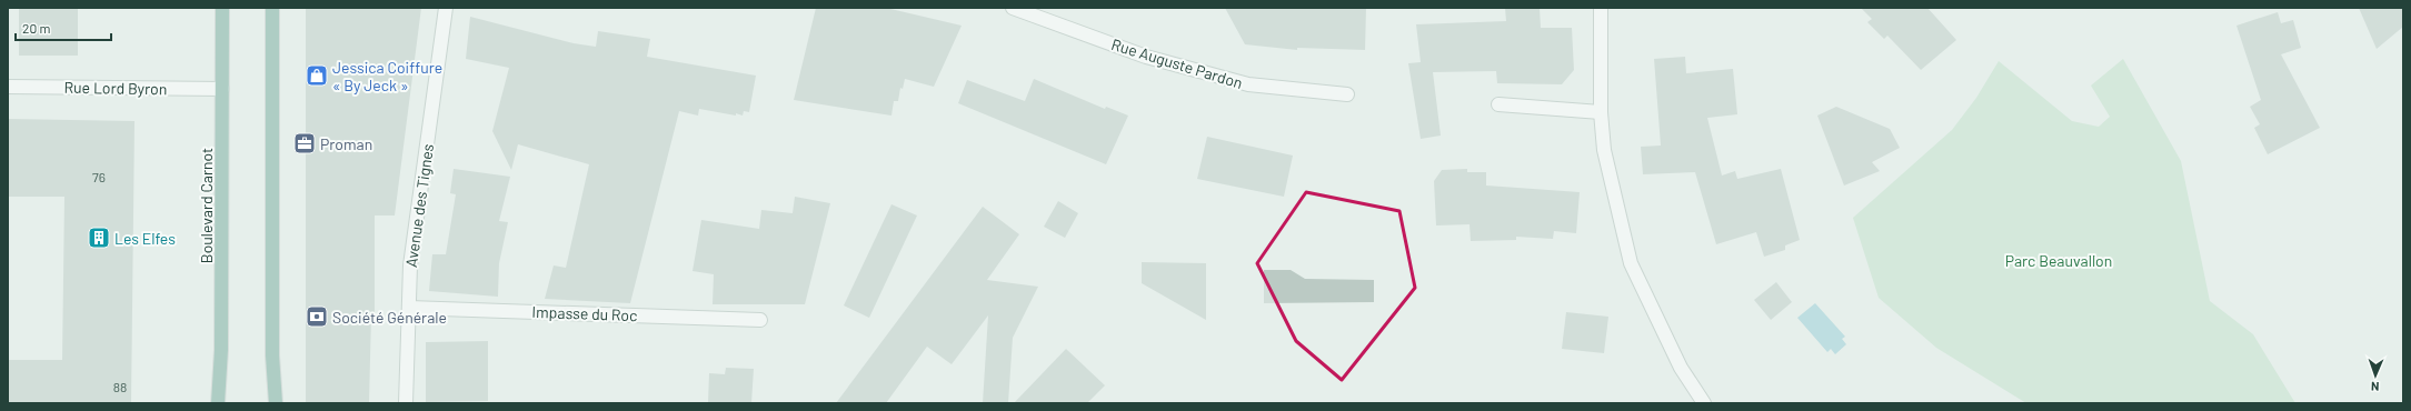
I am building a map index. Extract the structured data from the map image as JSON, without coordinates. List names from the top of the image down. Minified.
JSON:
{"streets":{"main road":["Boulevard Carnot"],"street":["Rue Auguste Pardon","Rue Lord Byron","Avenue des Tignes","Impasse du Roc"]},"crossings":[["Rue Lord Byron","Boulevard Carnot"],["Avenue des Tignes","Impasse du Roc"]],"parks":["Parc Beauvallon"],"places":{"shop":["Jessica Coiffure « By Jeck »"],"office":["Proman"],"building":["Les Elfes"],"bank":["Société Générale"]},"house_numbers":["76","88"],"scale_bar":"20 m","north":"bottom"}
